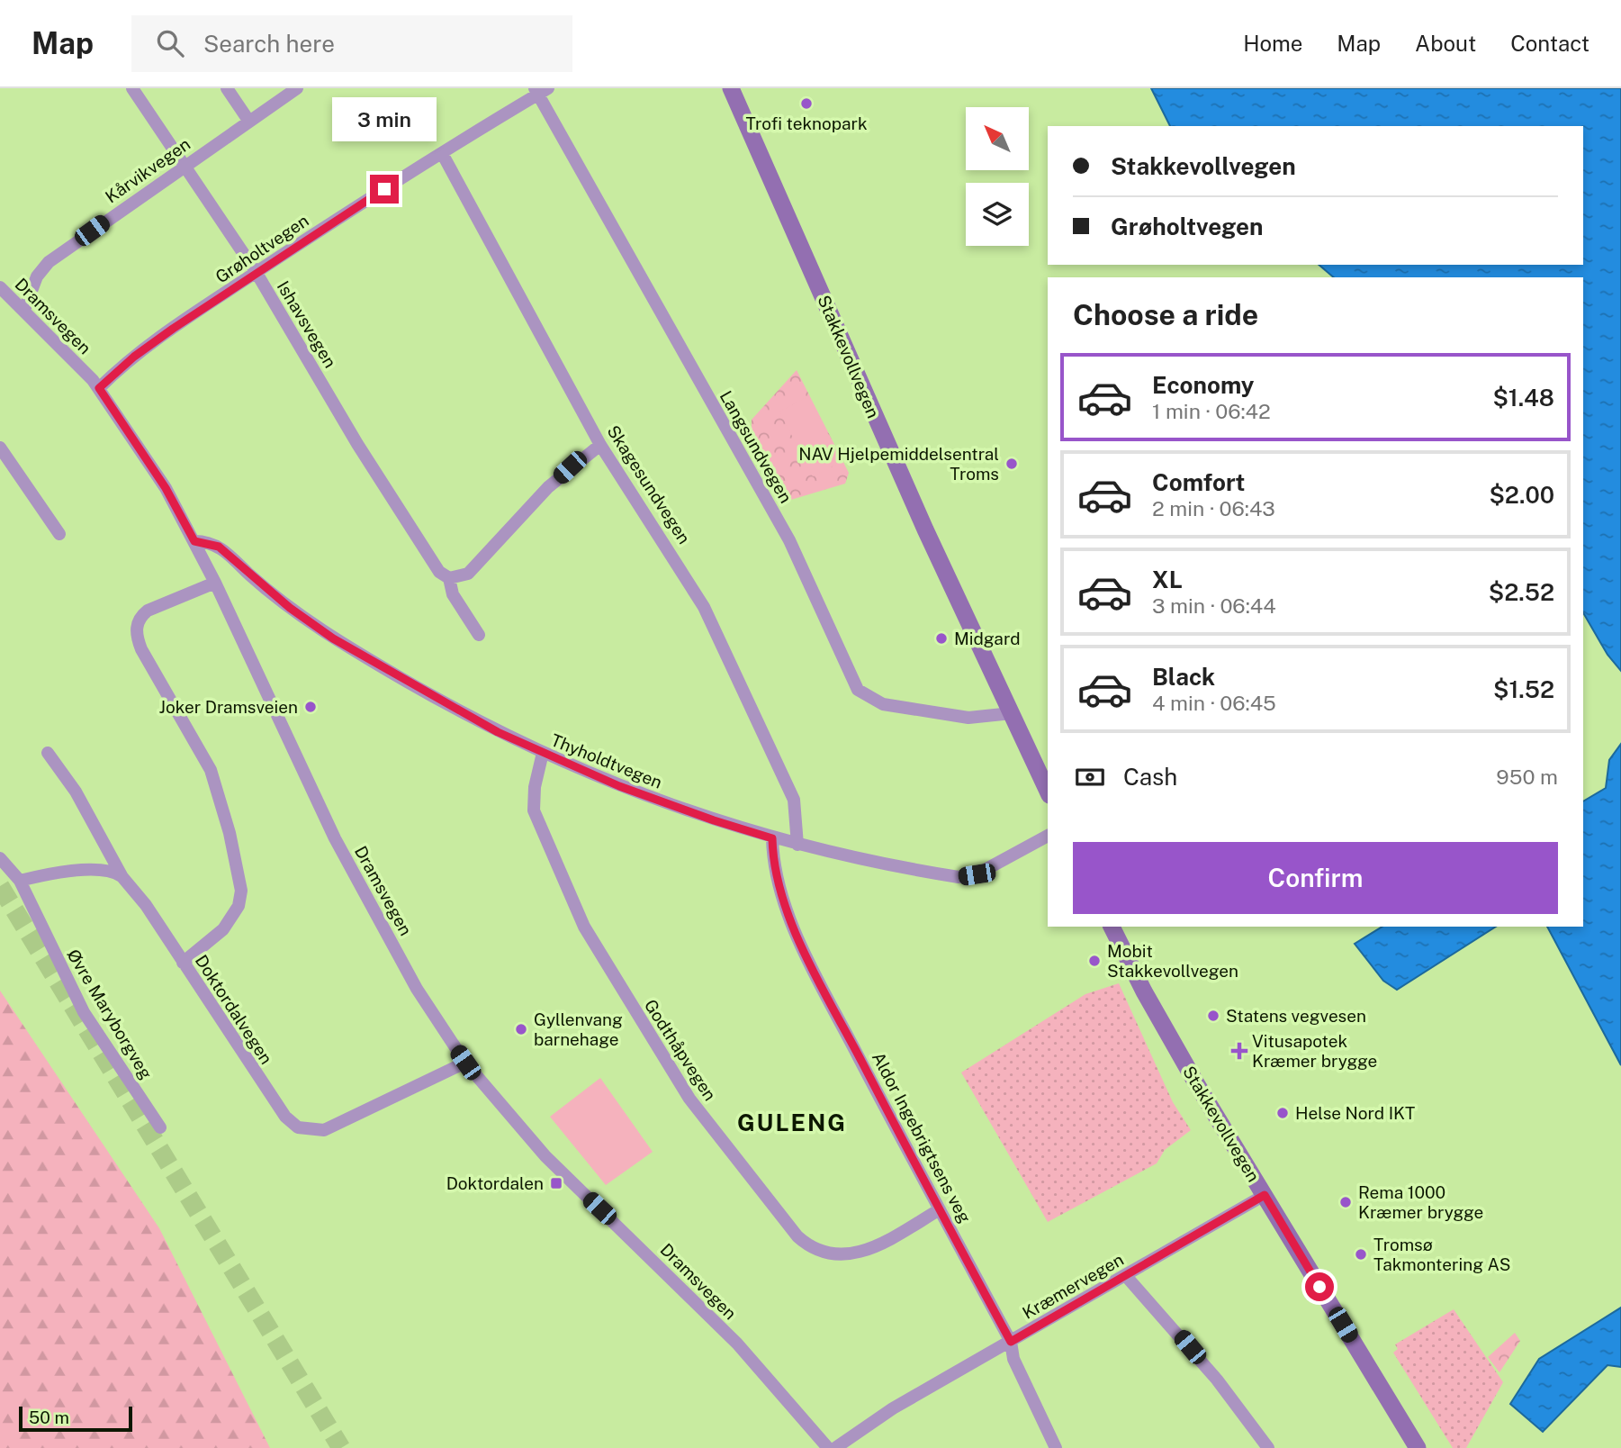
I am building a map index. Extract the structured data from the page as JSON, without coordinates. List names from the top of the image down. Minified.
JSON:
{"streets":{"street":["Kårvikvegen","Grøholtvegen","Dramsvegen","Ishavsvegen","Stakkevollvegen","Langsundvegen","Skagesundvegen","Thyholdtvegen","Doktordalvegen","Øvre Maryborgveg","Godthåpvegen","Aldor Ingebrigtsens veg","Kræmervegen"]},"crossings":[["Kårvikvegen","Dramsvegen"],["Kårvikvegen","Ishavsvegen"],["Grøholtvegen","Dramsvegen"],["Grøholtvegen","Ishavsvegen"],["Grøholtvegen","Langsundvegen"],["Grøholtvegen","Skagesundvegen"],["Dramsvegen","Thyholdtvegen"],["Dramsvegen","Doktordalvegen"],["Stakkevollvegen","Langsundvegen"],["Stakkevollvegen","Kræmervegen"],["Skagesundvegen","Thyholdtvegen"],["Thyholdtvegen","Godthåpvegen"],["Thyholdtvegen","Aldor Ingebrigtsens veg"],["Godthåpvegen","Aldor Ingebrigtsens veg"],["Aldor Ingebrigtsens veg","Kræmervegen"]],"districts":["GULENG"],"places":{"other":["Trofi teknopark","NAV Hjelpemiddelsentral Troms","Midgard","Joker Dramsveien","Mobit Stakkevollvegen","Statens vegvesen","Gyllenvang barnehage","Helse Nord IKT","Rema 1000 Kræmer brygge","Tromsø Takmontering AS"],"health":["Vitusapotek Kræmer brygge"],"transit":["Doktordalen"]},"scale_bar":"50 m","north":"top left","page":{"header":"Map","search":"Search here","nav":["Home","Map","About","Contact"],"bubble":"3 min","banner":["Stakkevollvegen","Grøholtvegen"],"heading":"Choose a ride","list":[{"name":"Economy","note":"1 min · 06:42","value":"$1.48"},{"name":"Comfort","note":"2 min · 06:43","value":"$2.00"},{"name":"XL","note":"3 min · 06:44","value":"$2.52"},{"name":"Black","note":"4 min · 06:45","value":"$1.52"}],"pay":["Cash","950 m"],"buttons":"Confirm","scale":"50 m"}}
